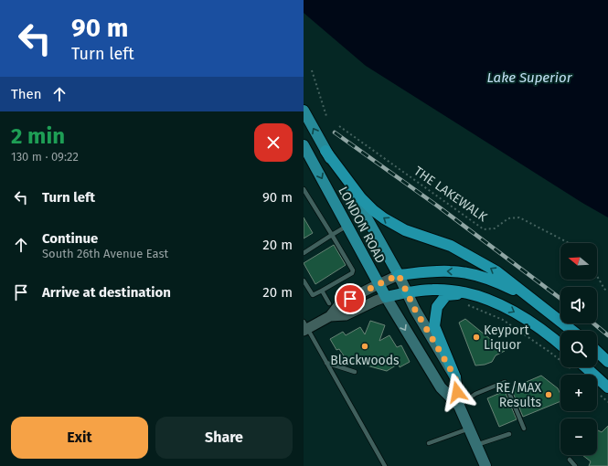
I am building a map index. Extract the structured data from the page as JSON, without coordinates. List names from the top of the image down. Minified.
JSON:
{"streets":{"highway":["LONDON ROAD"],"path":["THE LAKEWALK"]},"water":["Lake Superior"],"places":["Keyport Liquor","Blackwoods","RE/MAX Results"],"north":"left","page":{"turn":["90 m","Turn left"],"then":"Then","heading":["2 min","130 m · 09:22"],"list":[{"name":"Turn left","value":"90 m"},{"name":"Continue","note":"South 26th Avenue East","value":"20 m"},{"name":"Arrive at destination","value":"20 m"}],"map_buttons":["+","−"],"buttons":["Exit","Share"]}}
